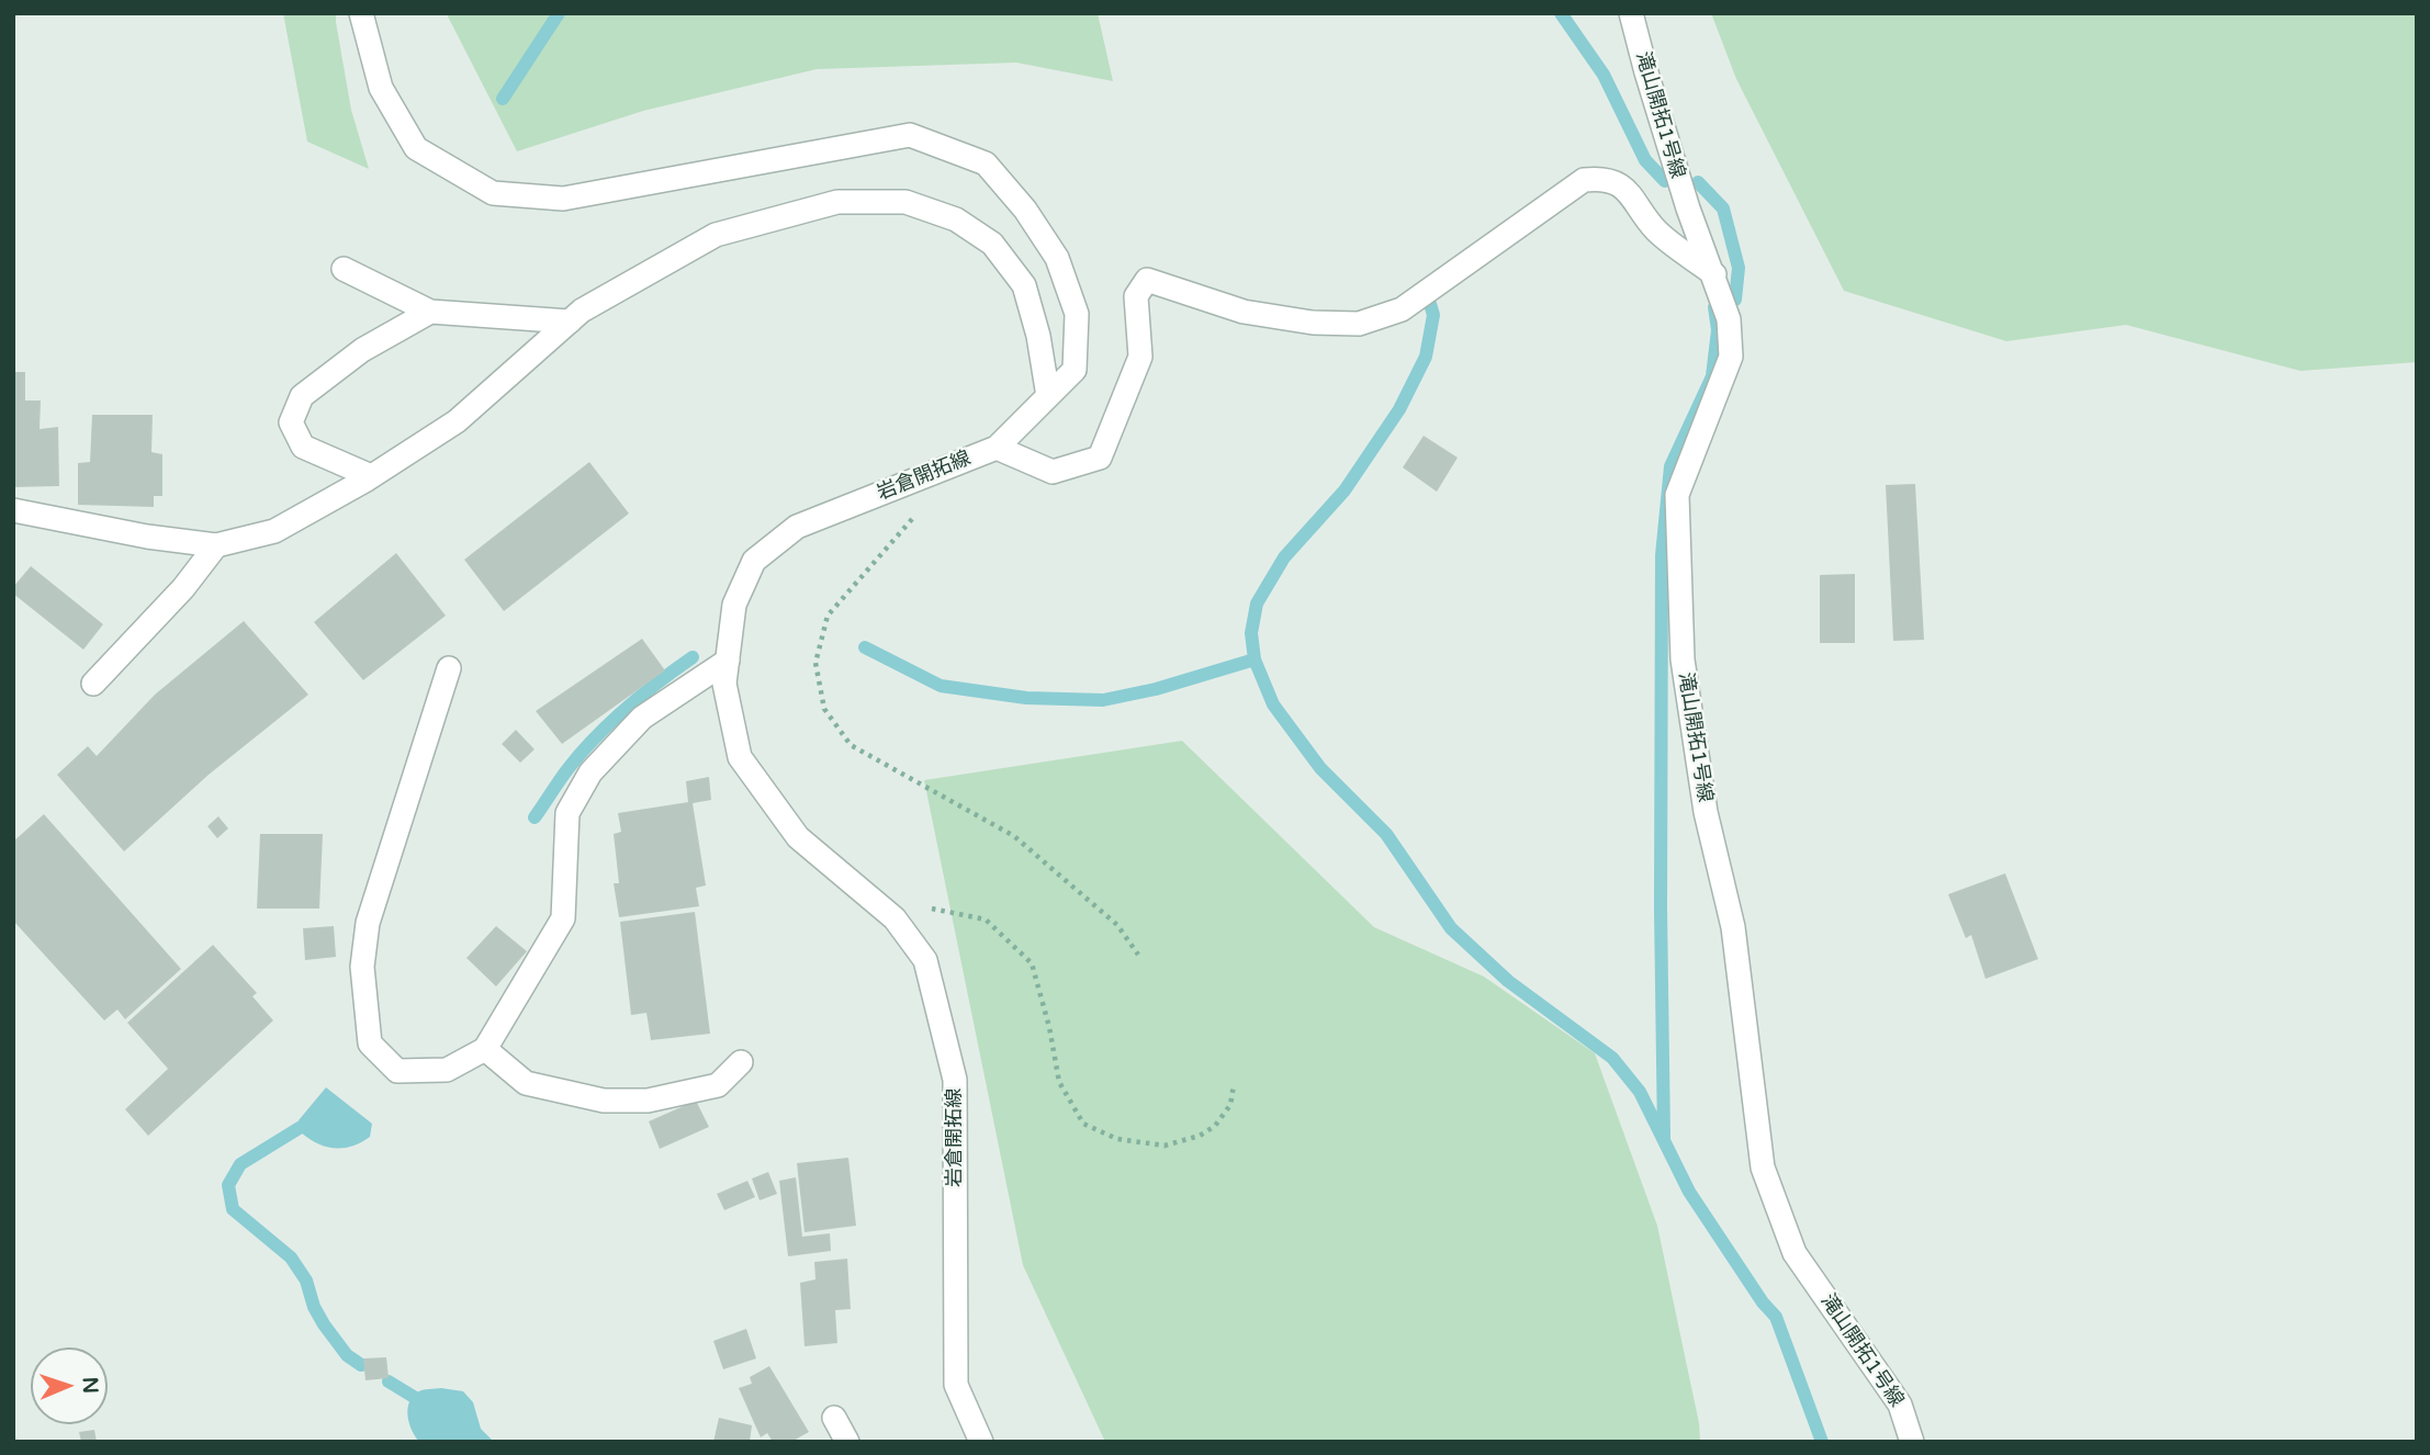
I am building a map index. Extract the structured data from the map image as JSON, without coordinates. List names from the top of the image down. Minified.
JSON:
{"streets":{"street":["滝山開拓1号線","岩倉開拓線"]},"north":"right"}
